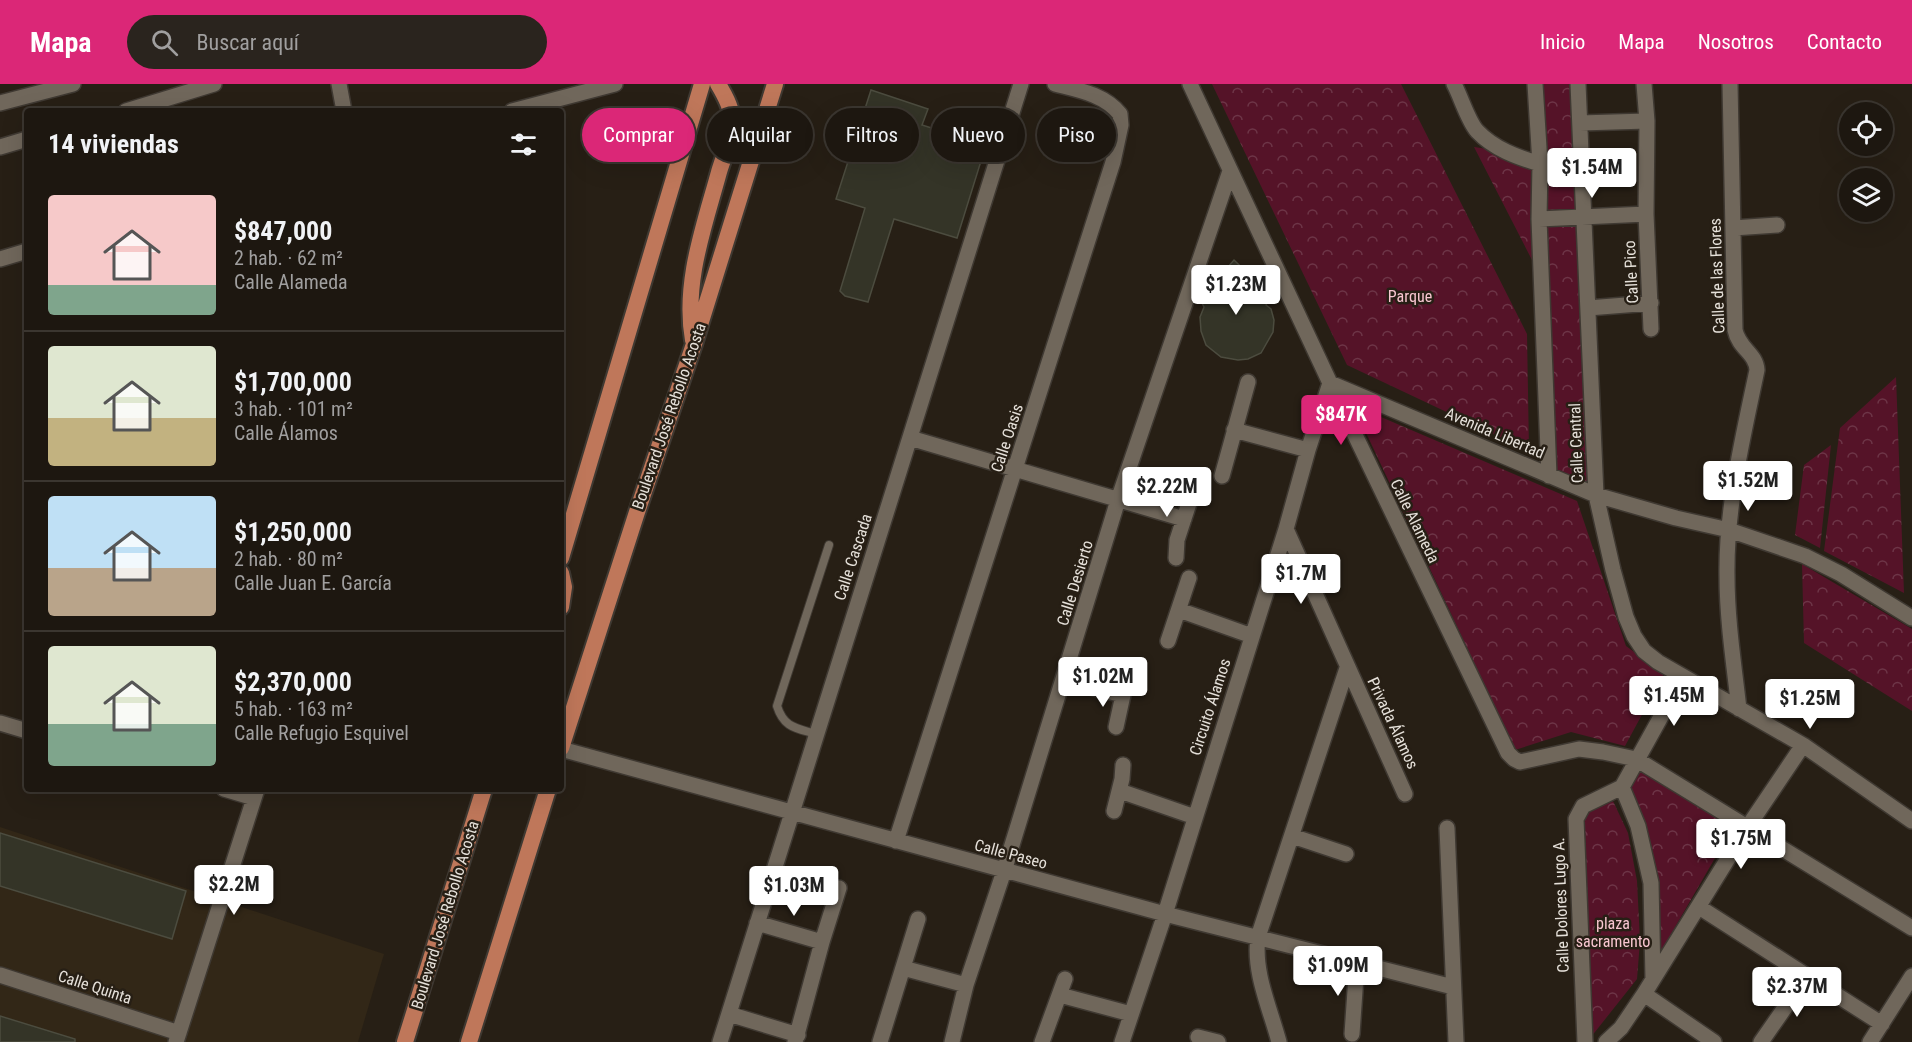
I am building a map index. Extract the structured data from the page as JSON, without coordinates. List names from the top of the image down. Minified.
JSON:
{"streets":{"main road":["Boulevard José Rebollo Acosta"],"street":["Calle Pico","Calle de las Flores","Avenida Libertad","Calle Oasis","Calle Central","Calle Alameda","Calle Cascada","Calle Desierto","Circuito Álamos","Privada Álamos","Calle Paseo","Calle Dolores Lugo A.","Calle Quinta"]},"crossings":[["Calle de las Flores","Avenida Libertad"],["Calle de las Flores","Calle Central"],["Avenida Libertad","Calle Central"],["Avenida Libertad","Calle Alameda"],["Avenida Libertad","Circuito Álamos"],["Calle Oasis","Calle Paseo"],["Calle Alameda","Calle Desierto"],["Calle Alameda","Circuito Álamos"],["Calle Cascada","Calle Paseo"],["Calle Desierto","Calle Paseo"],["Circuito Álamos","Privada Álamos"],["Circuito Álamos","Calle Paseo"]],"parks":["Parque","plaza sacramento"],"page":{"header":"Mapa","search":"Buscar aquí","nav":["Inicio","Mapa","Nosotros","Contacto"],"chip":["Comprar","Alquilar","Filtros","Nuevo","Piso"],"heading":"14 viviendas","price":["$1.54M","$1.23M","$847K","$1.52M","$2.22M","$1.7M","$1.02M","$1.45M","$1.25M","$1.75M","$2.2M","$1.03M","$1.09M","$2.37M"],"list":[{"name":"$847,000","note":"2 hab. · 62 m² · Calle Alameda"},{"name":"$1,700,000","note":"3 hab. · 101 m² · Calle Álamos"},{"name":"$1,250,000","note":"2 hab. · 80 m² · Calle Juan E. García"},{"name":"$2,370,000","note":"5 hab. · 163 m² · Calle Refugio Esquivel"}]}}
